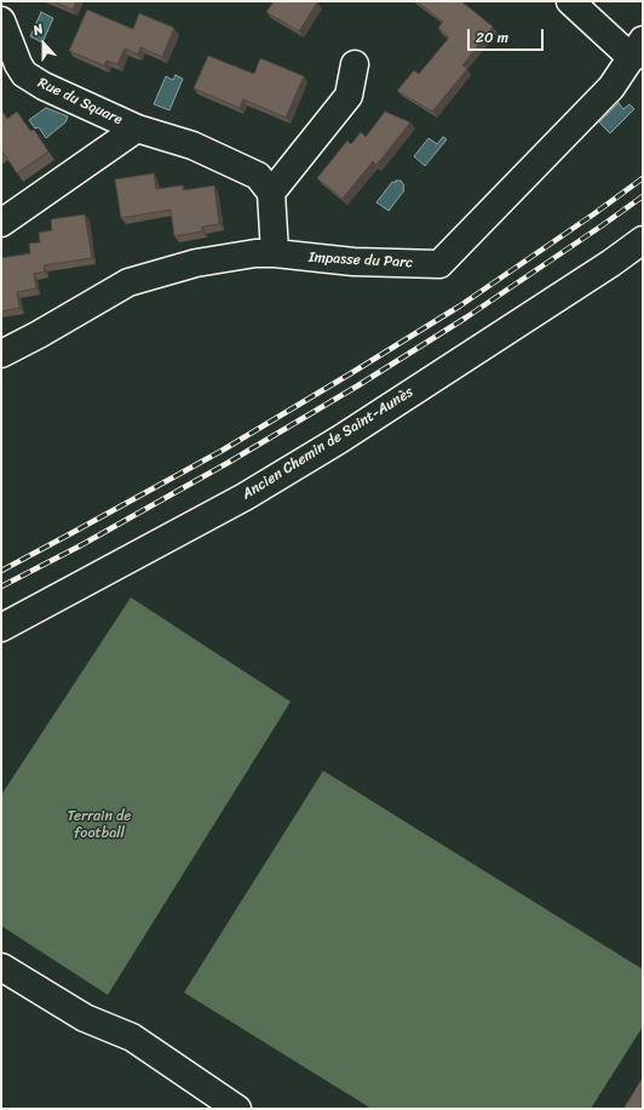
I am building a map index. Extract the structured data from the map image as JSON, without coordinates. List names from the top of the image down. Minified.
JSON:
{"streets":{"street":["Rue du Square","Impasse du Parc","Ancien Chemin de Saint-Aunès"]},"parks":["Terrain de football"],"scale_bar":"20 m","north":"top"}
